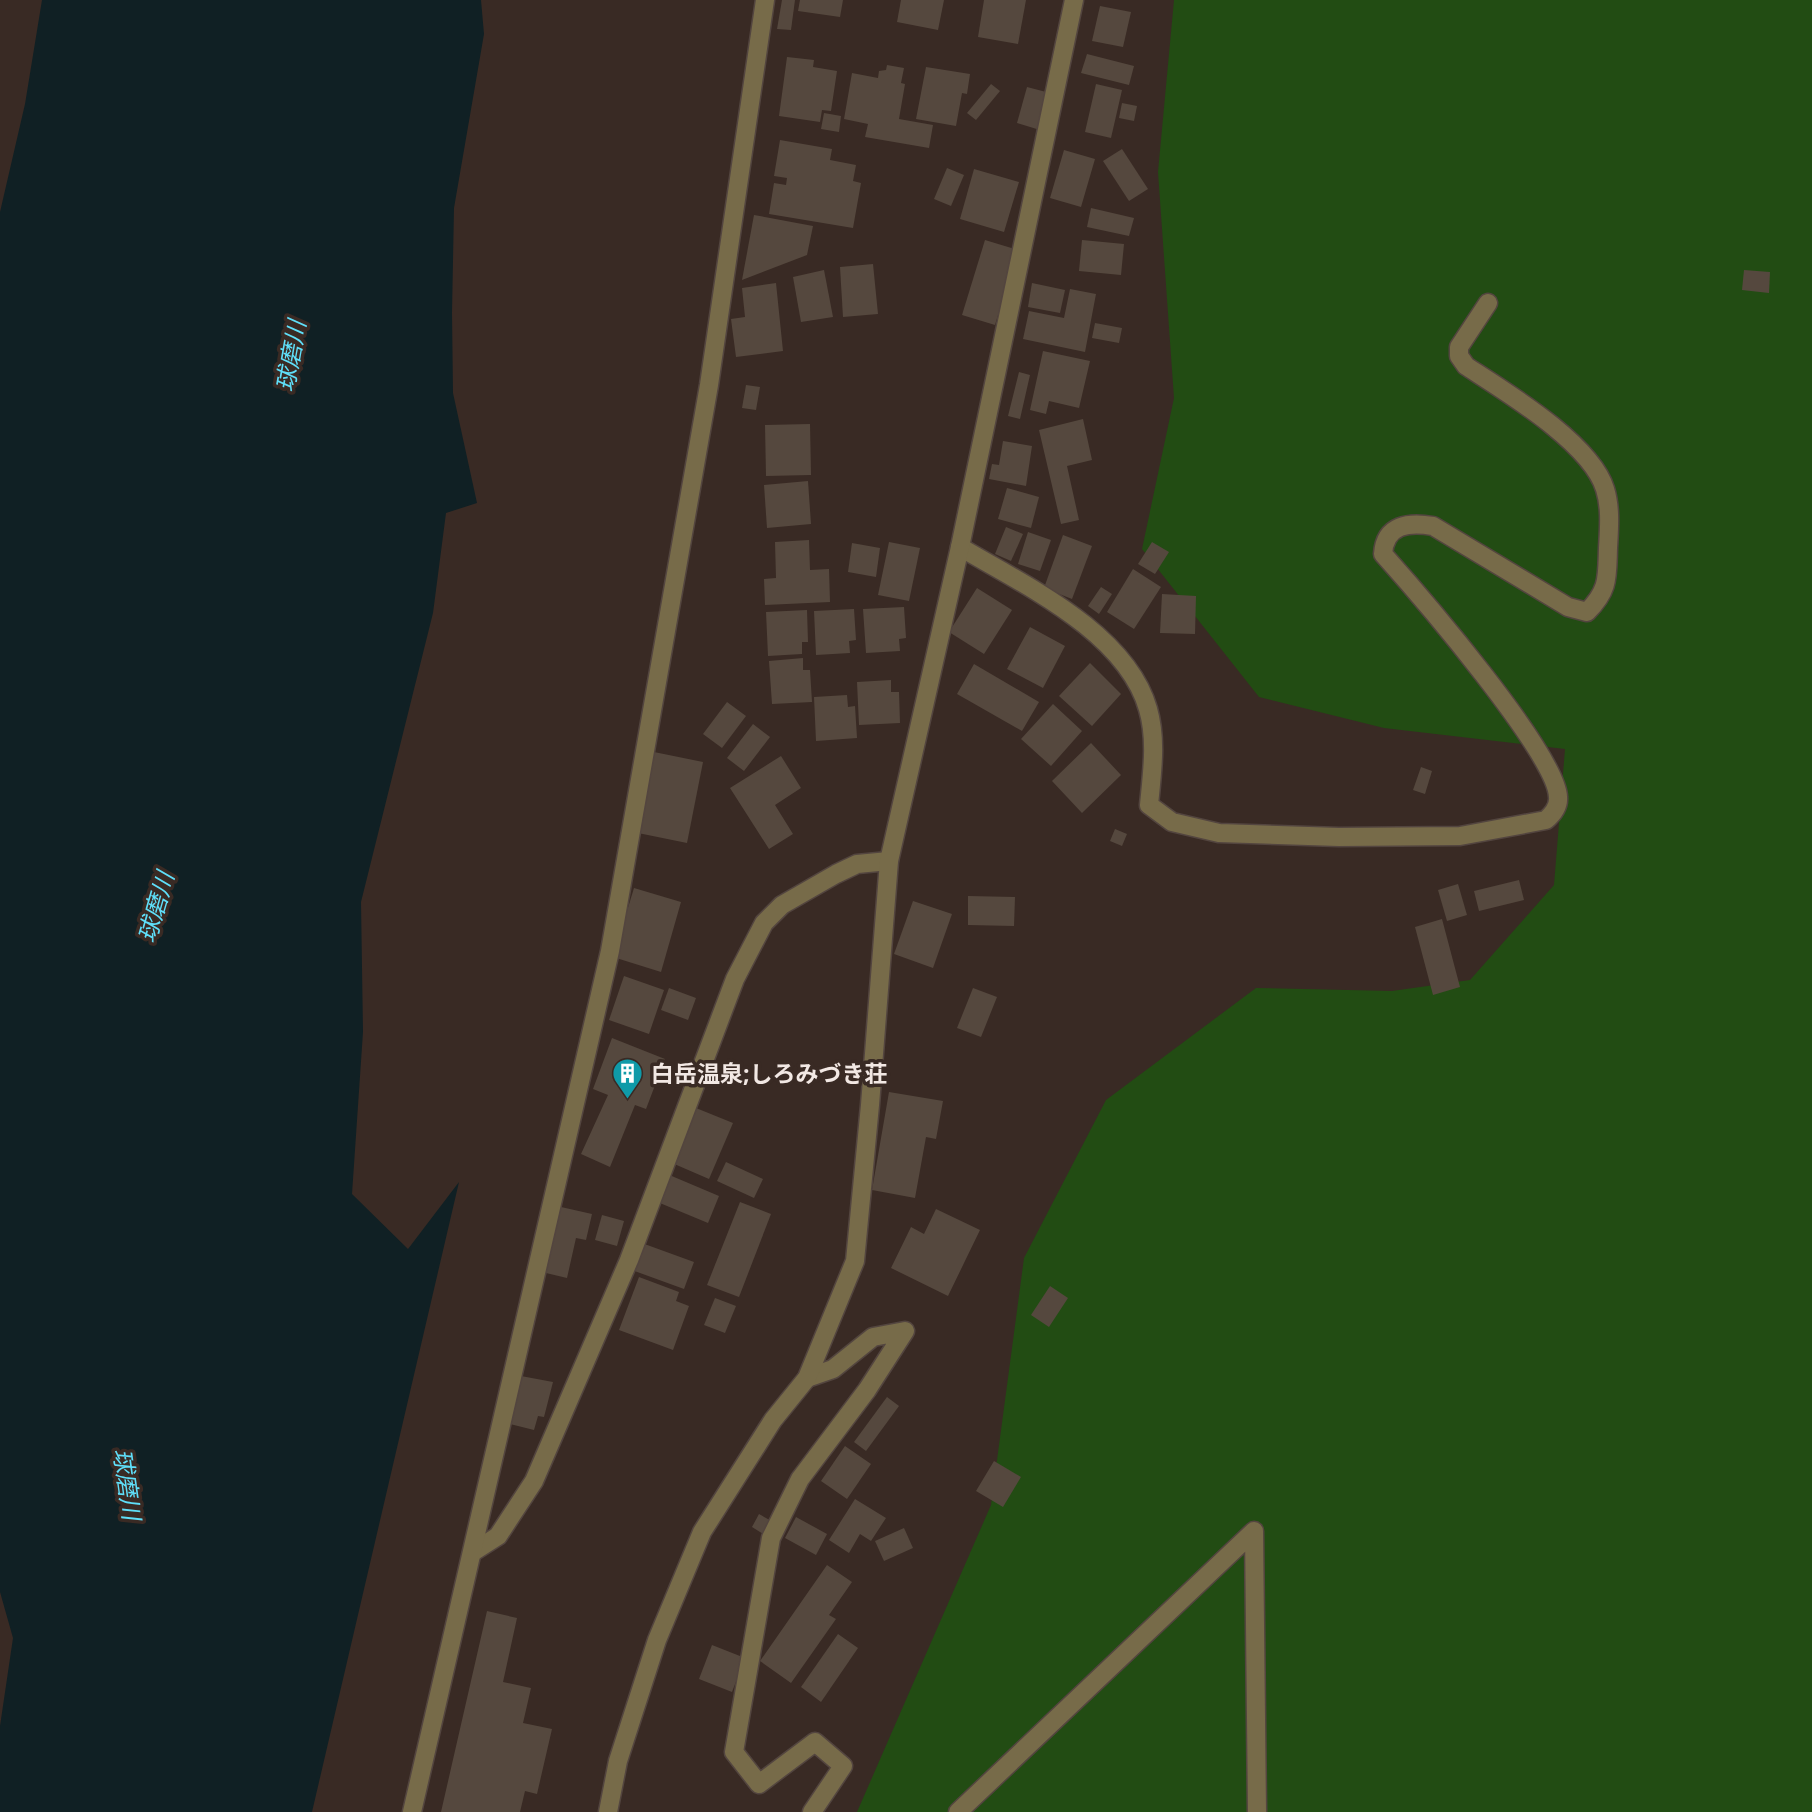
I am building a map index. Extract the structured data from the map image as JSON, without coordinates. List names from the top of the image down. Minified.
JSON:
{"water":["球磨川"],"places":{"building":["白岳温泉;しろみづき荘"]}}
